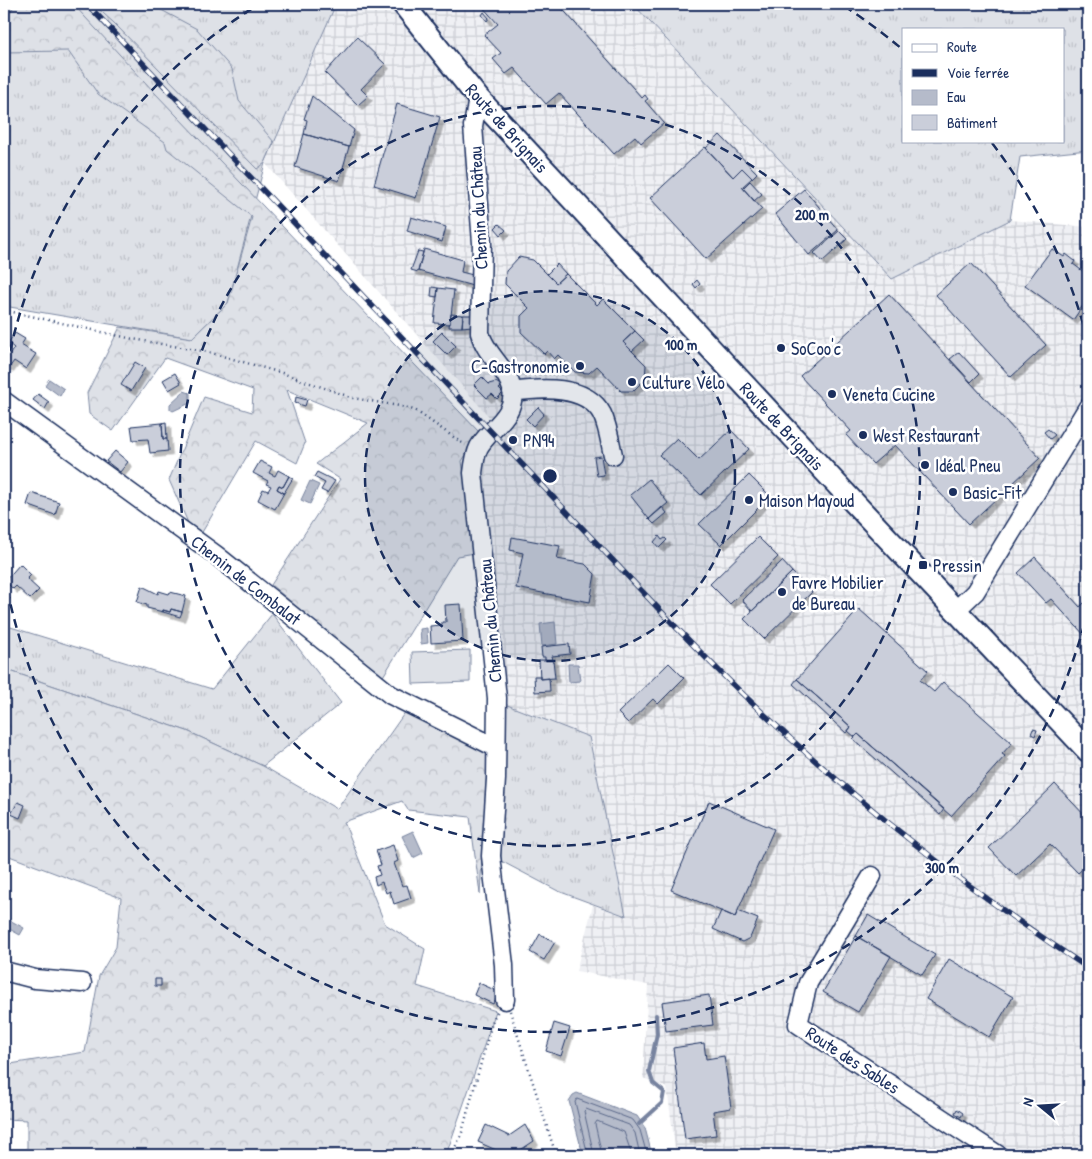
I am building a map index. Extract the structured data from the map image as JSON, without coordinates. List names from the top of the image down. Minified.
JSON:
{"streets":{"main road":["Route de Brignais"],"street":["Chemin du Château","Chemin de Combalat","Route des Sables"]},"crossings":[["Route de Brignais","Chemin du Château"],["Chemin du Château","Chemin de Combalat"]],"places":{"other":["SoCoo'c","C-Gastronomie","Culture Vélo","Veneta Cucine","West Restaurant","PN94","Idéal Pneu","Basic-Fit","Maison Mayoud","Favre Mobilier de Bureau"],"transit":["Pressin"]},"legend":["Route","Voie ferrée","Eau","Bâtiment"],"north":"left","rings":["200 m","100 m","300 m"]}
